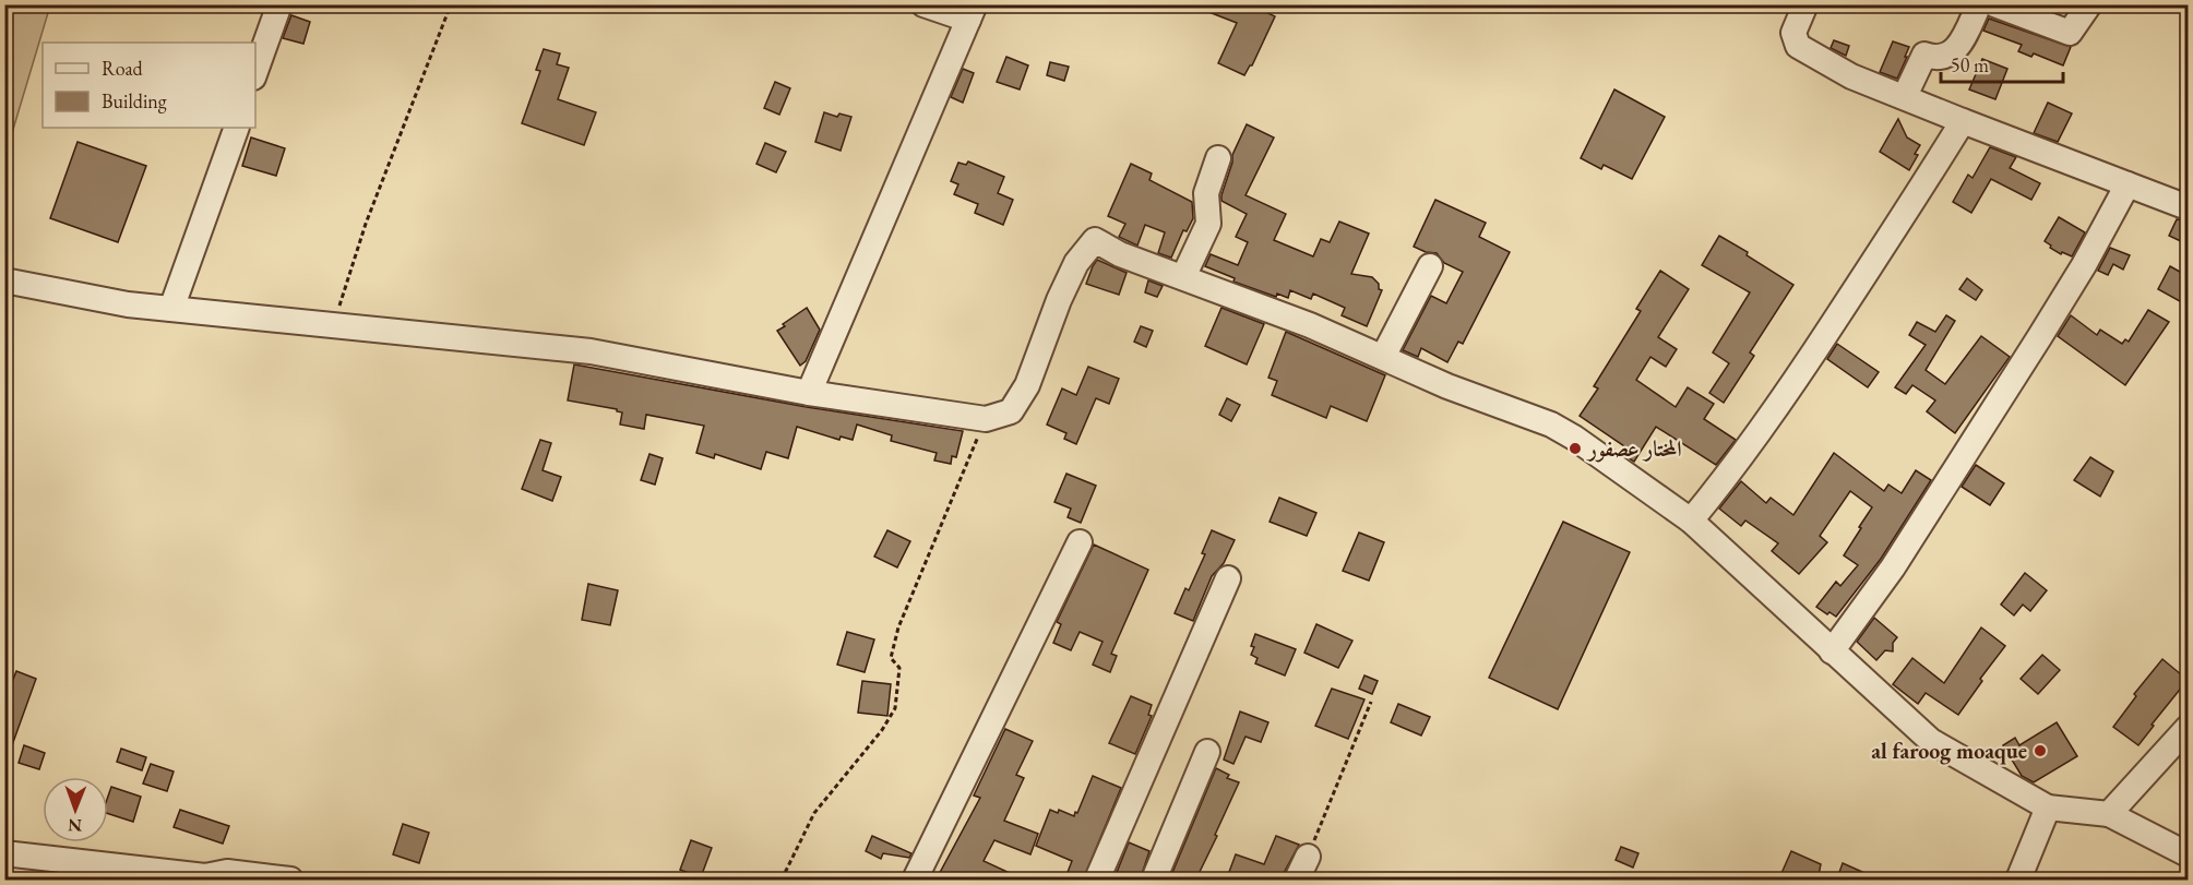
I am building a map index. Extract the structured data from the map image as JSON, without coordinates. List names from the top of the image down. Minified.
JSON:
{"places":["المختار عصفور","al faroog moaque"],"legend":["Road","Building"],"scale_bar":"50 m","north":"bottom"}
